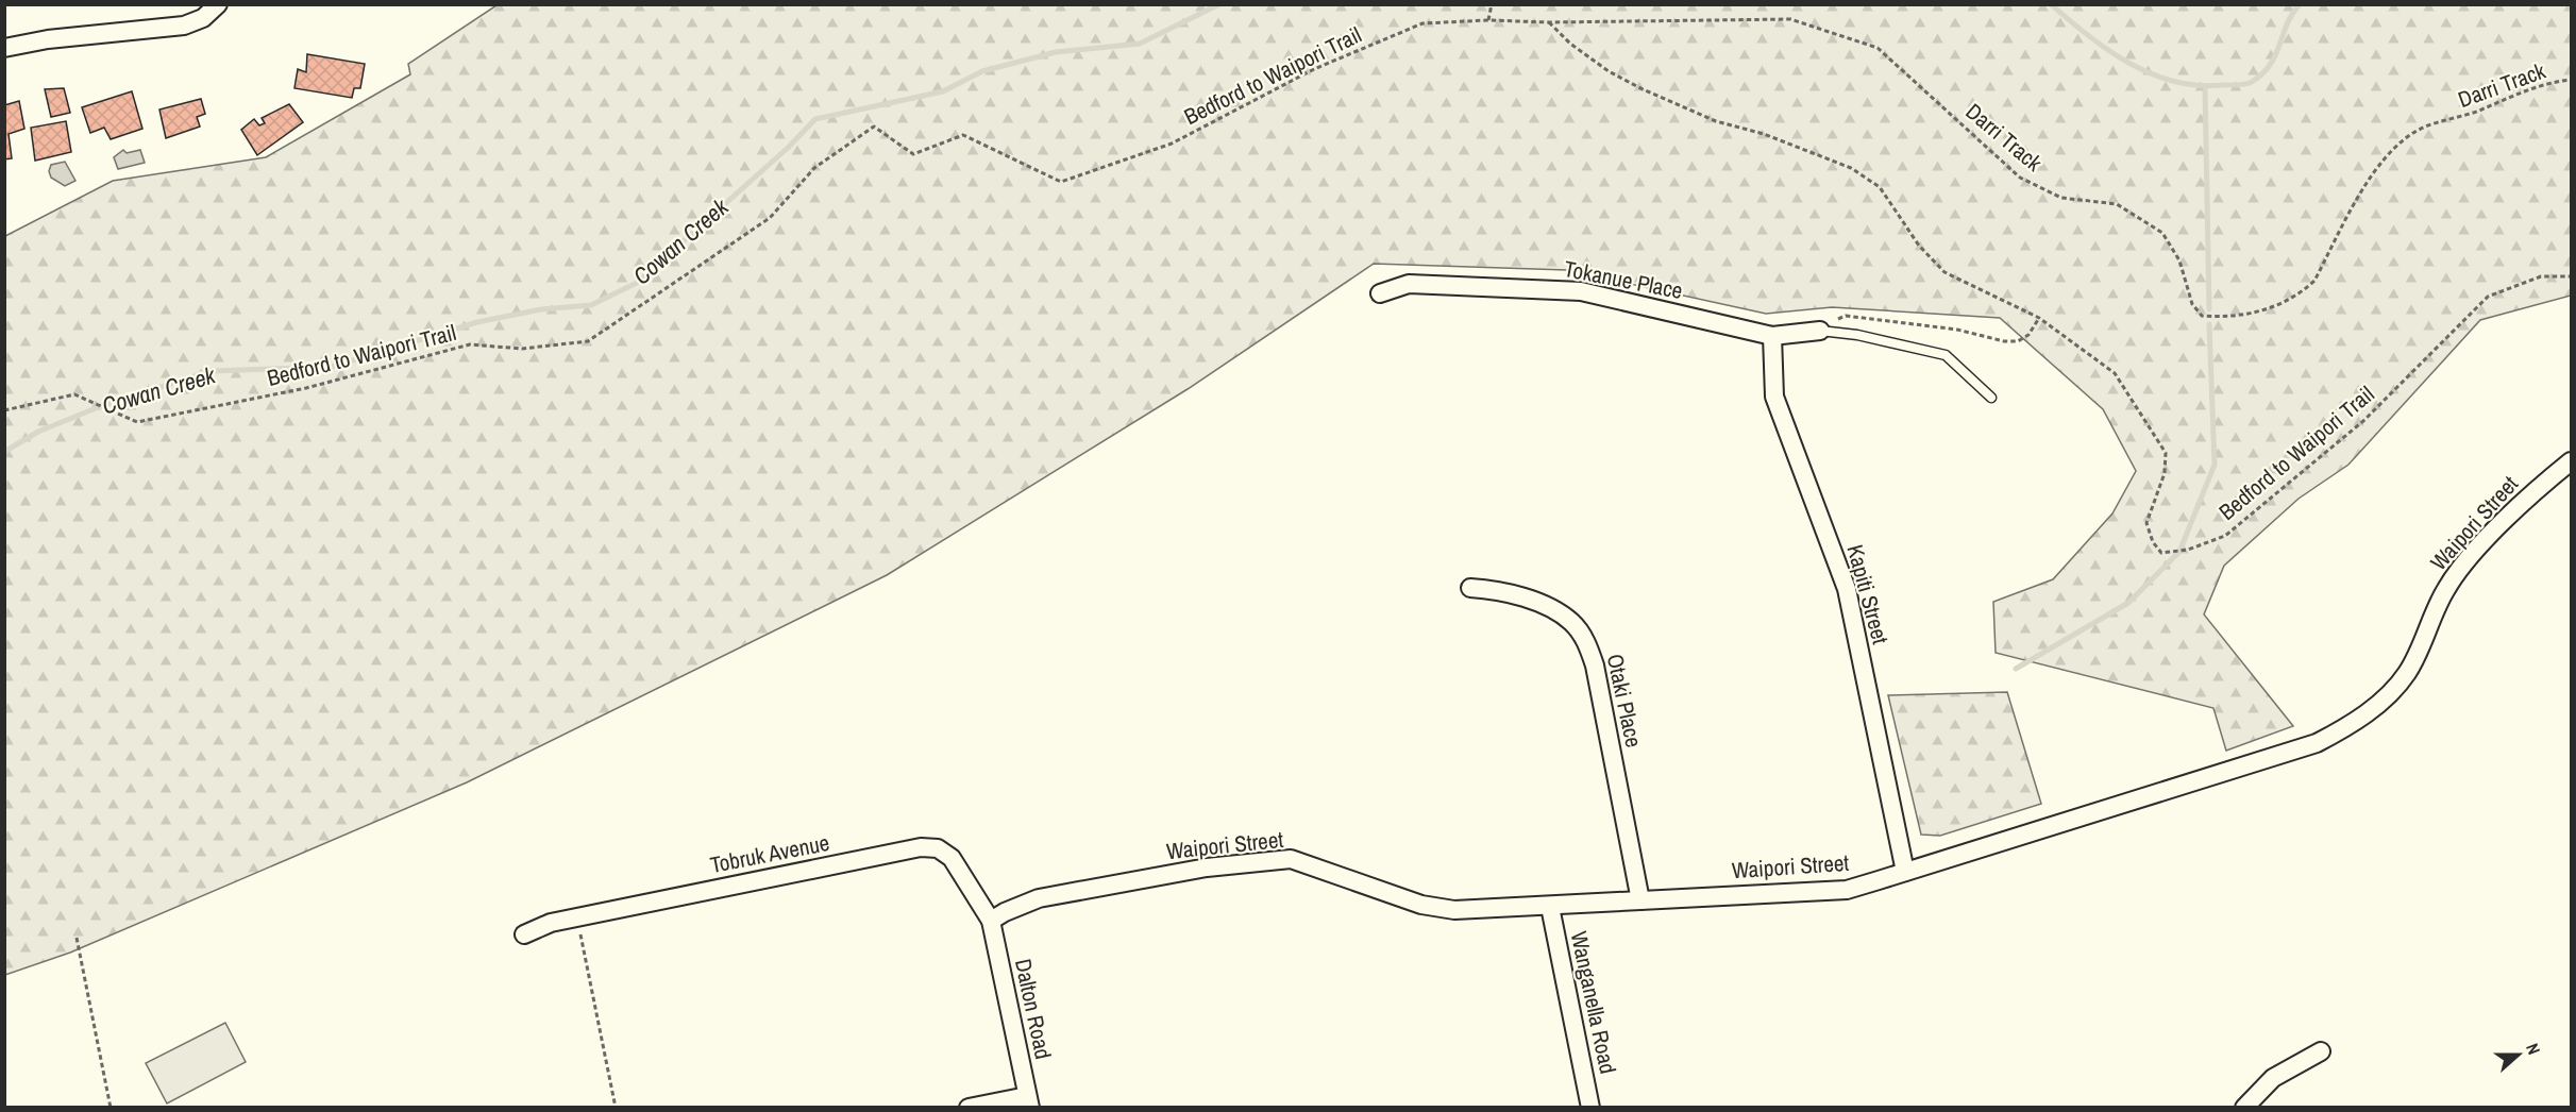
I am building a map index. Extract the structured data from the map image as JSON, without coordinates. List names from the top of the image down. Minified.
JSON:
{"streets":{"street":["Tokanue Place","Waipori Street","Kapiti Street","Otaki Place","Tobruk Avenue","Wanganella Road","Dalton Road"],"path":["Bedford to Waipori Trail","Darri Track"]},"crossings":[["Bedford to Waipori Trail","Darri Track"],["Tokanue Place","Kapiti Street"],["Waipori Street","Kapiti Street"],["Waipori Street","Otaki Place"],["Waipori Street","Tobruk Avenue"],["Waipori Street","Wanganella Road"],["Waipori Street","Dalton Road"],["Tobruk Avenue","Dalton Road"]],"water":["Cowan Creek"],"north":"right"}
